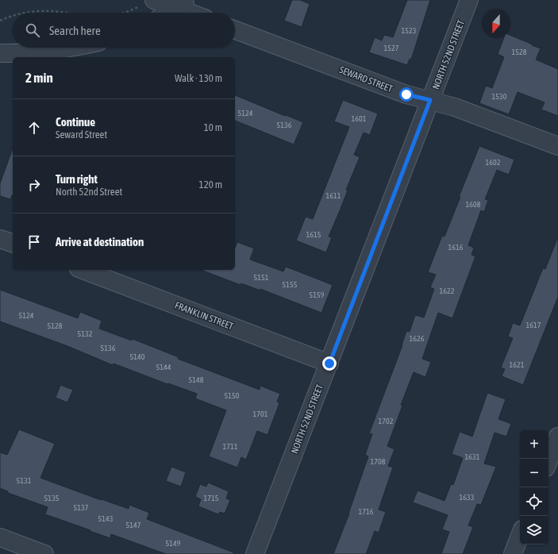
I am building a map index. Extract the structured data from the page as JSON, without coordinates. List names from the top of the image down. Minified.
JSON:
{"streets":{"street":["NORTH 52ND STREET","SEWARD STREET","FRANKLIN STREET"]},"crossings":[["NORTH 52ND STREET","SEWARD STREET"],["NORTH 52ND STREET","FRANKLIN STREET"]],"house_numbers":["1523","1527","1528","1530","5124","1601","5136","1602","1611","1608","1615","1616","5151","5155","1622","5159","5124","1617","5128","5132","1626","5136","5140","1621","5144","5148","5150","1701","1702","1711","1631","1708","5131","1633","5135","1715","5137","1716","5143","5147","5149"],"north":"bottom","page":{"search":"Search here","heading":["2 min","Walk · 130 m"],"list":[["Continue","Seward Street","10 m"],["Turn right","North 52nd Street","120 m"],"Arrive at destination"],"map_buttons":["+","−"]}}
